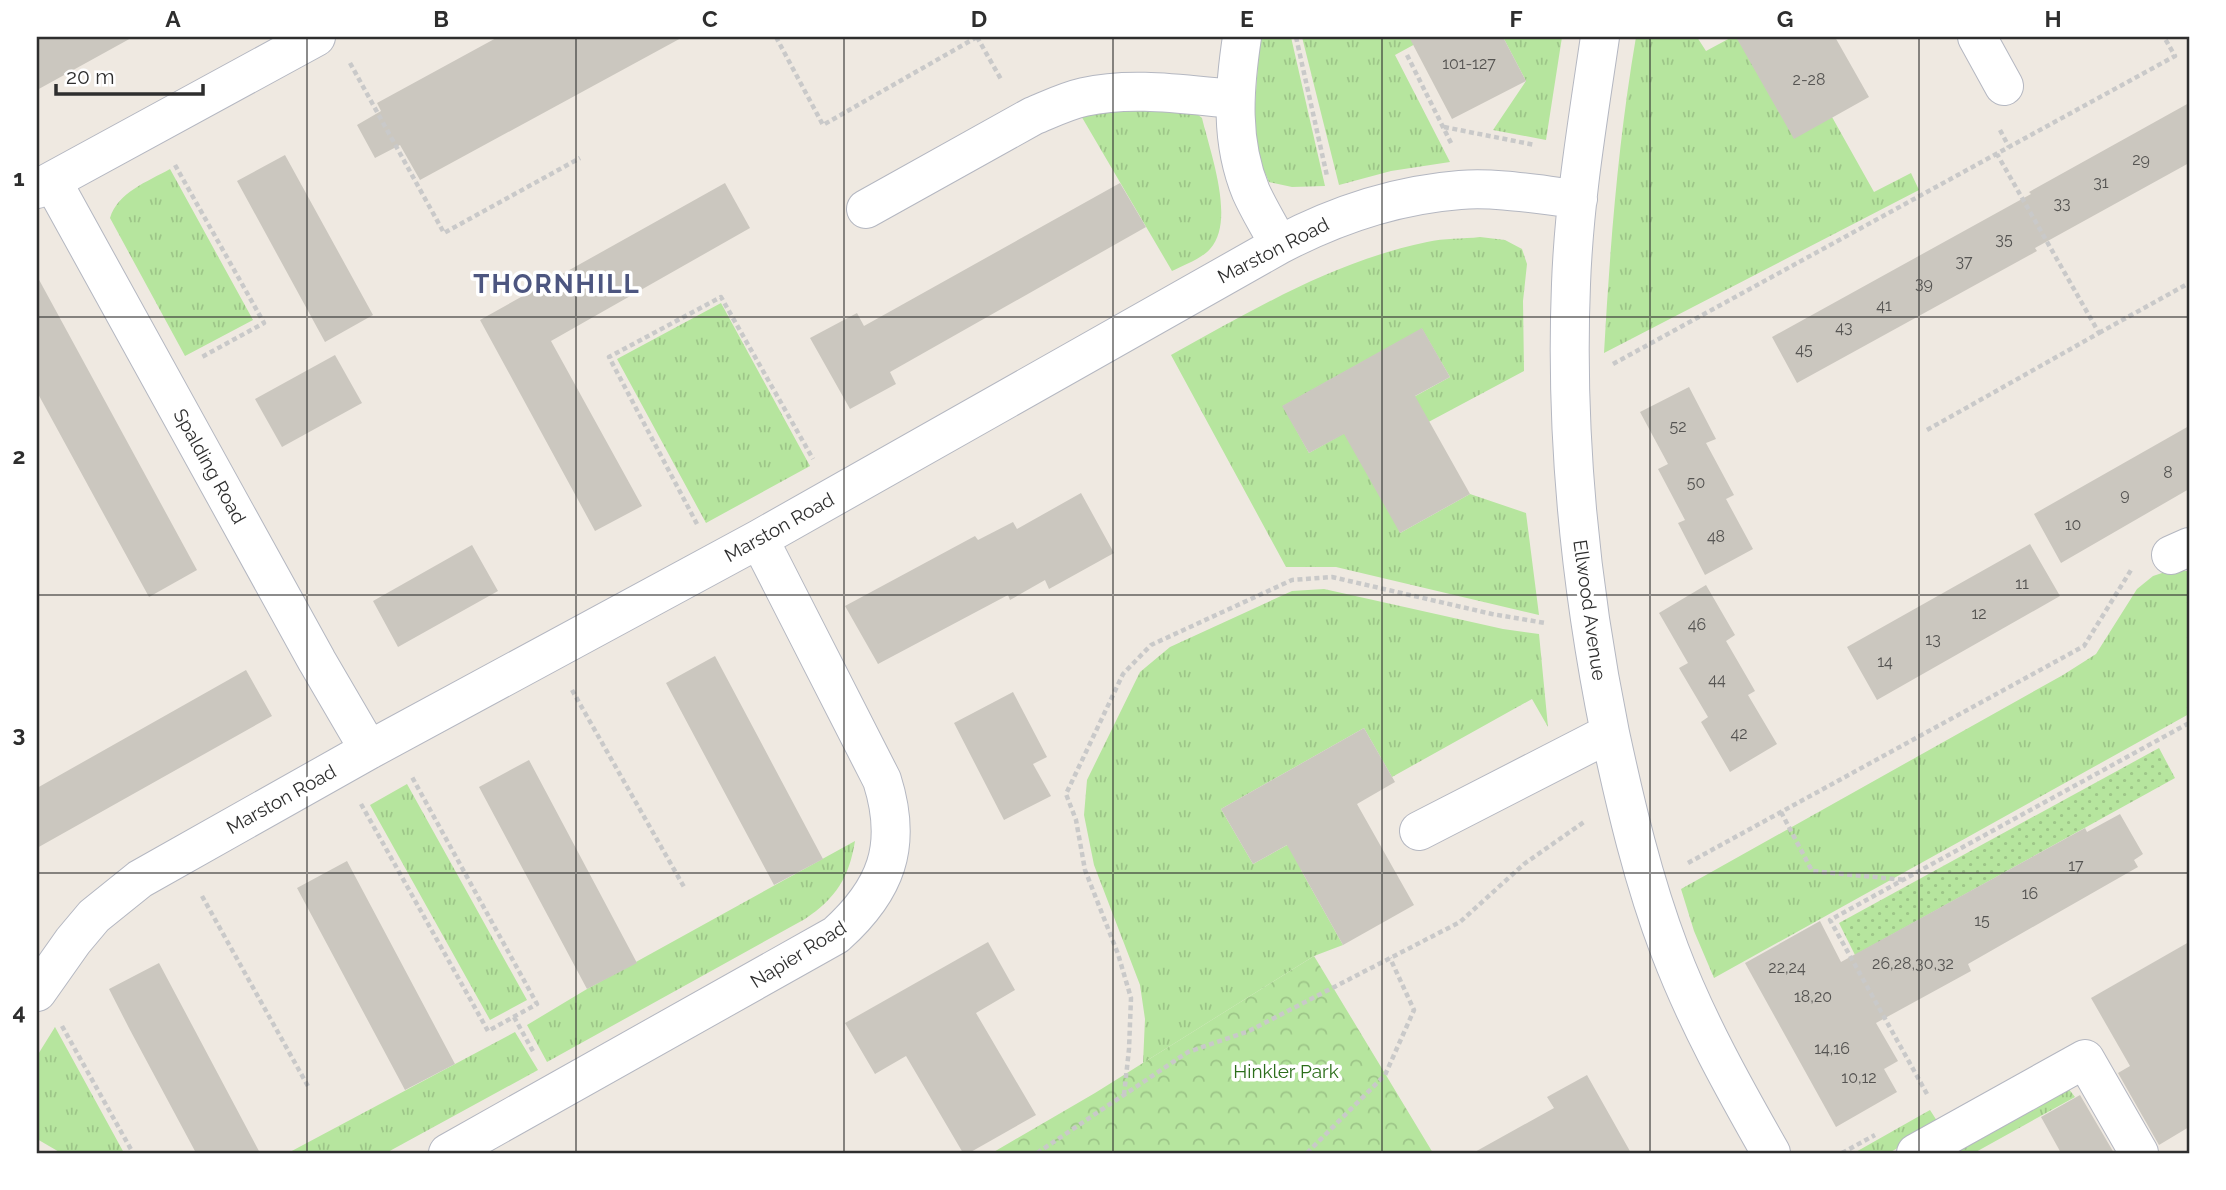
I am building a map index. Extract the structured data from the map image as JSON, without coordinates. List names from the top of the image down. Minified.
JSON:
{"streets":{"street":["Marston Road","Spalding Road","Ellwood Avenue","Napier Road"]},"crossings":[["Marston Road","Spalding Road"],["Marston Road","Ellwood Avenue"],["Marston Road","Napier Road"]],"districts":["THORNHILL"],"parks":["Hinkler Park"],"house_numbers":["101-127","2-28","29","31","33","35","37","39","41","43","45","52","8","50","9","10","48","11","12","46","13","14","44","42","17","16","15","26,28,30,32","22,24","18,20","14,16","10,12"],"scale_bar":"20 m","grid":{"columns":["A","B","C","D","E","F","G","H"],"rows":["1","2","3","4"]}}
